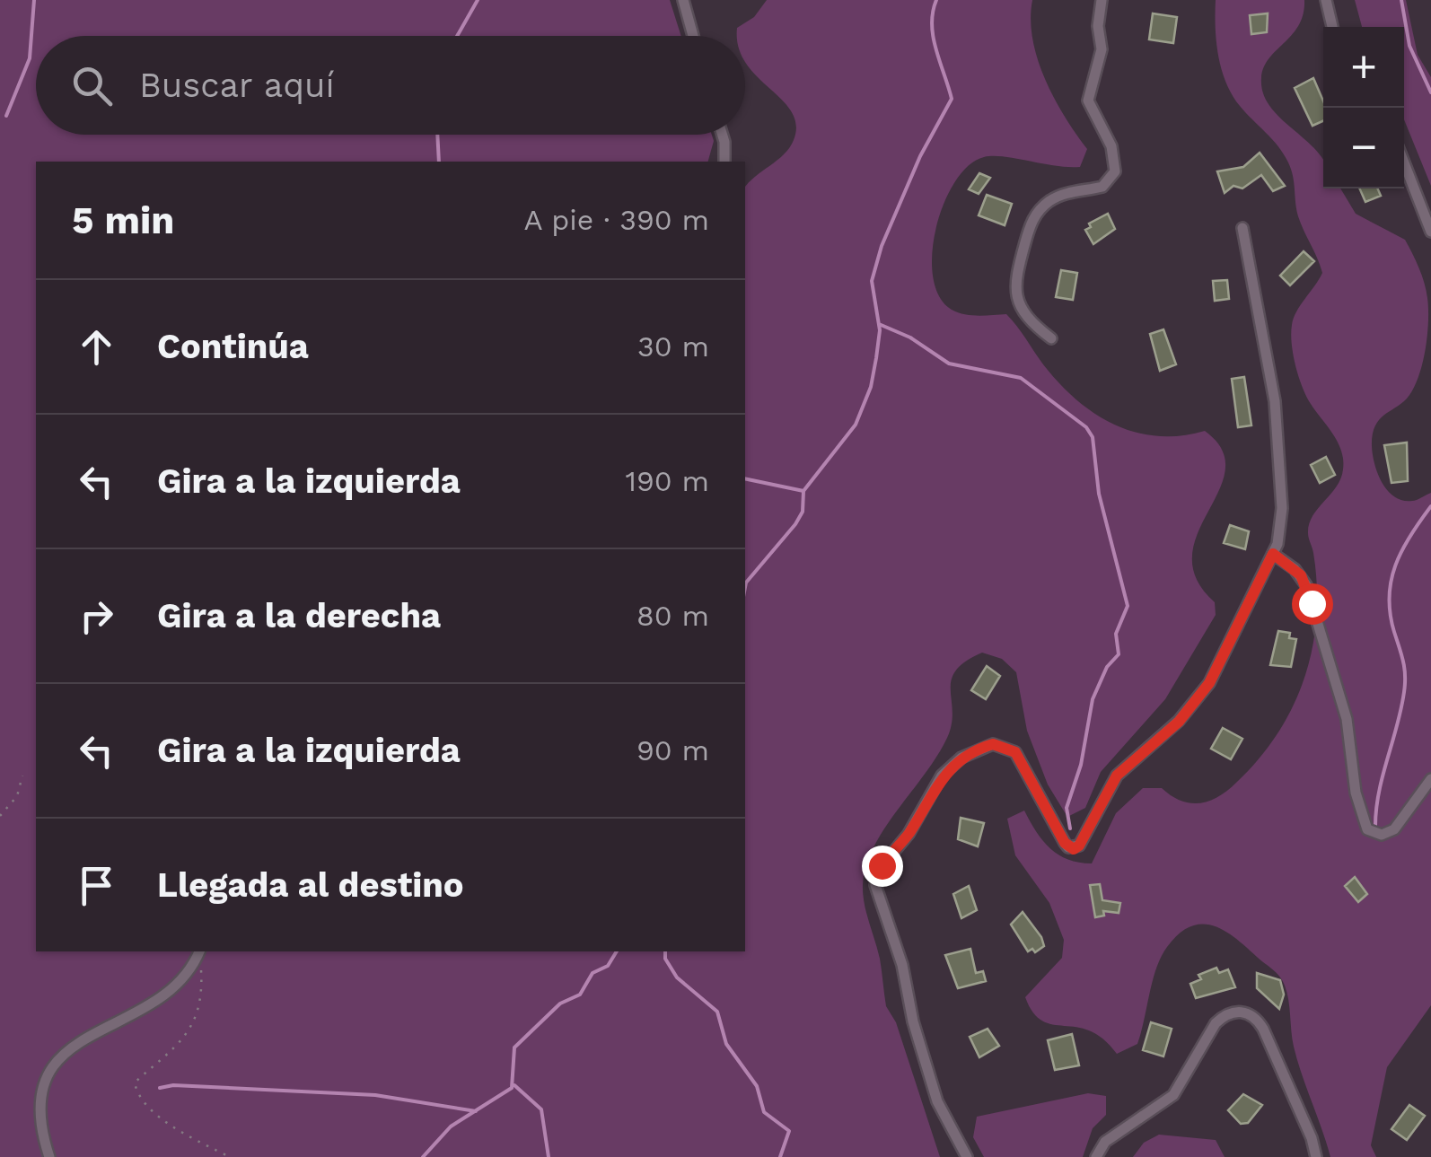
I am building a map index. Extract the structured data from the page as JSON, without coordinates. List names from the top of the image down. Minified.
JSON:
{"page":{"map_buttons":["+","−"],"search":"Buscar aquí","heading":["5 min","A pie · 390 m"],"list":[["Continúa","30 m"],["Gira a la izquierda","190 m"],["Gira a la derecha","80 m"],["Gira a la izquierda","90 m"],"Llegada al destino"]}}
